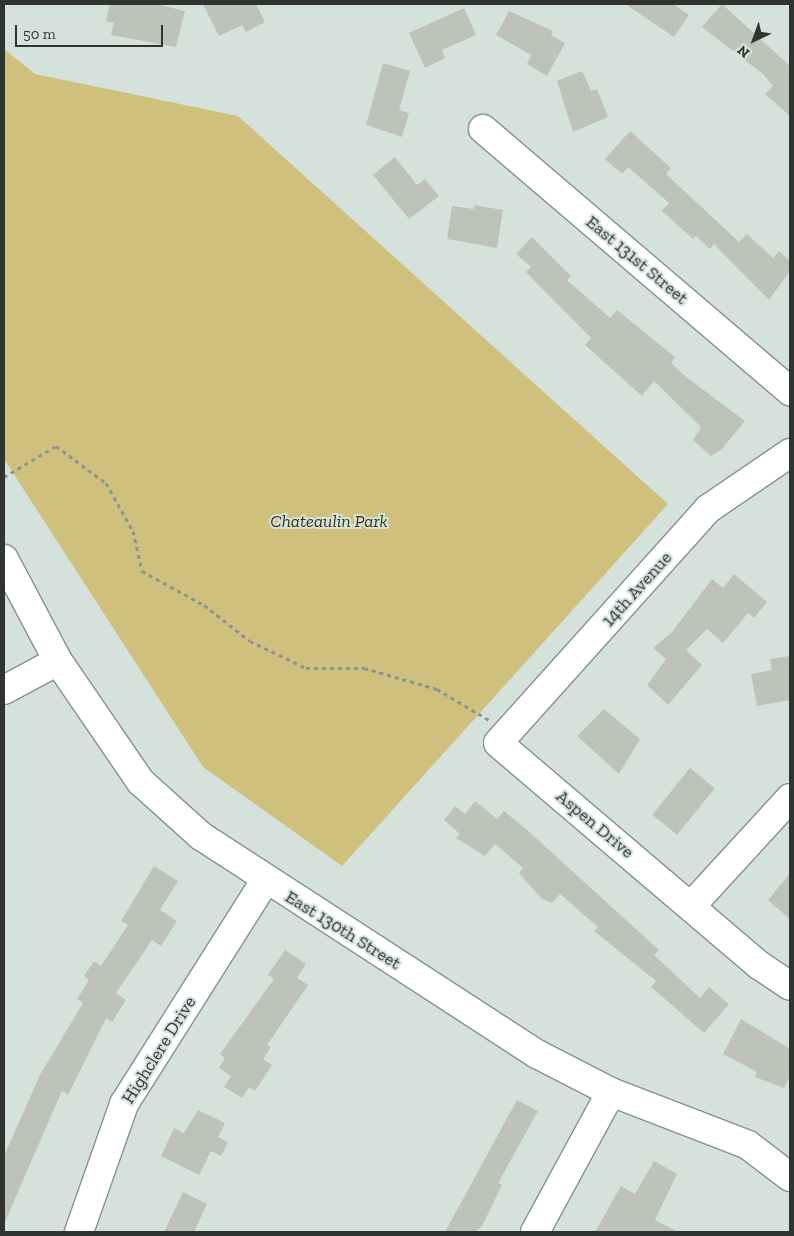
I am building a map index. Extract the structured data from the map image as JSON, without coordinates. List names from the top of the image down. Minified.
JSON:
{"streets":{"street":["East 131st Street","14th Avenue","Aspen Drive","East 130th Street","Highclere Drive"]},"crossings":[["14th Avenue","Aspen Drive"],["East 130th Street","Highclere Drive"]],"parks":["Chateaulin Park"],"scale_bar":"50 m","north":"bottom left"}
